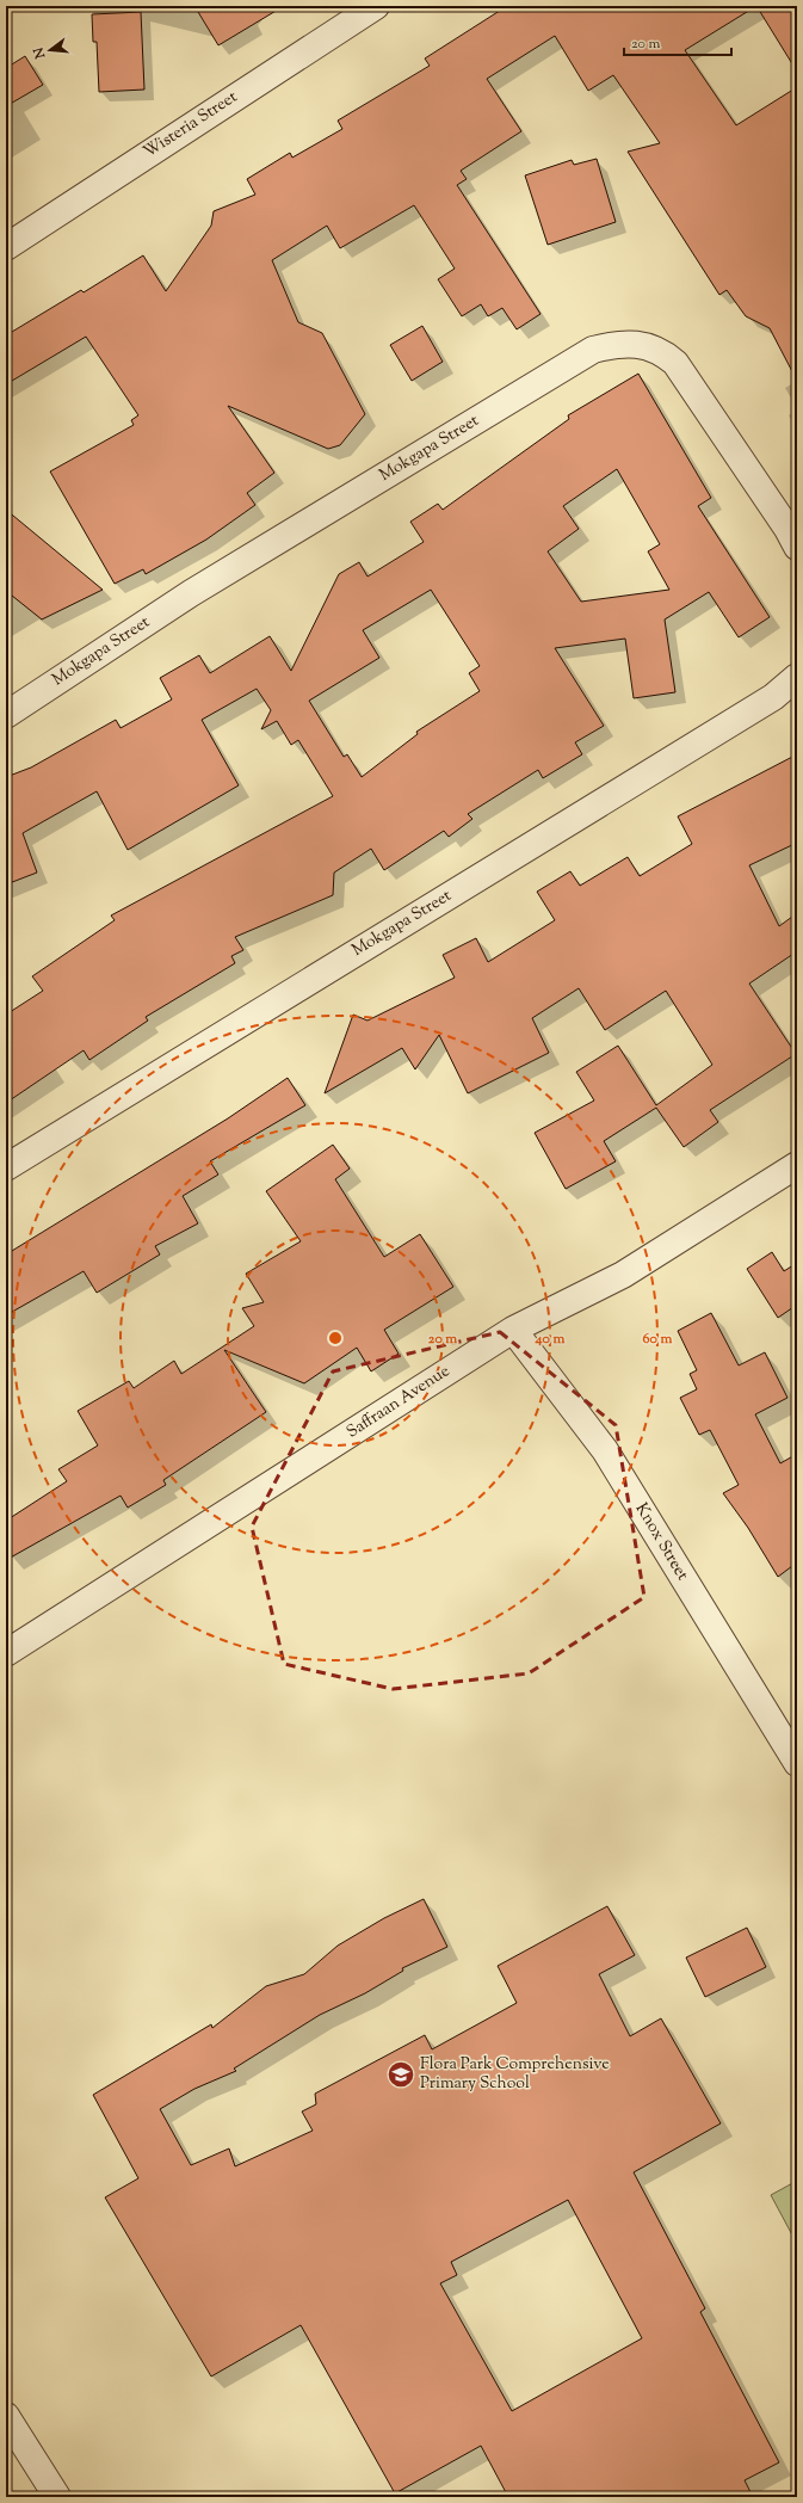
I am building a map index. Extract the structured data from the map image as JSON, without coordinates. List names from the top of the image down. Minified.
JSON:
{"streets":{"street":["Wisteria Street","Mokgapa Street","Saffraan Avenue","Knox Street"]},"crossings":[["Saffraan Avenue","Knox Street"]],"places":{"school or university":["Flora Park Comprehensive Primary School"]},"scale_bar":"20 m","north":"left","rings":["20 m","40 m","60 m"]}
